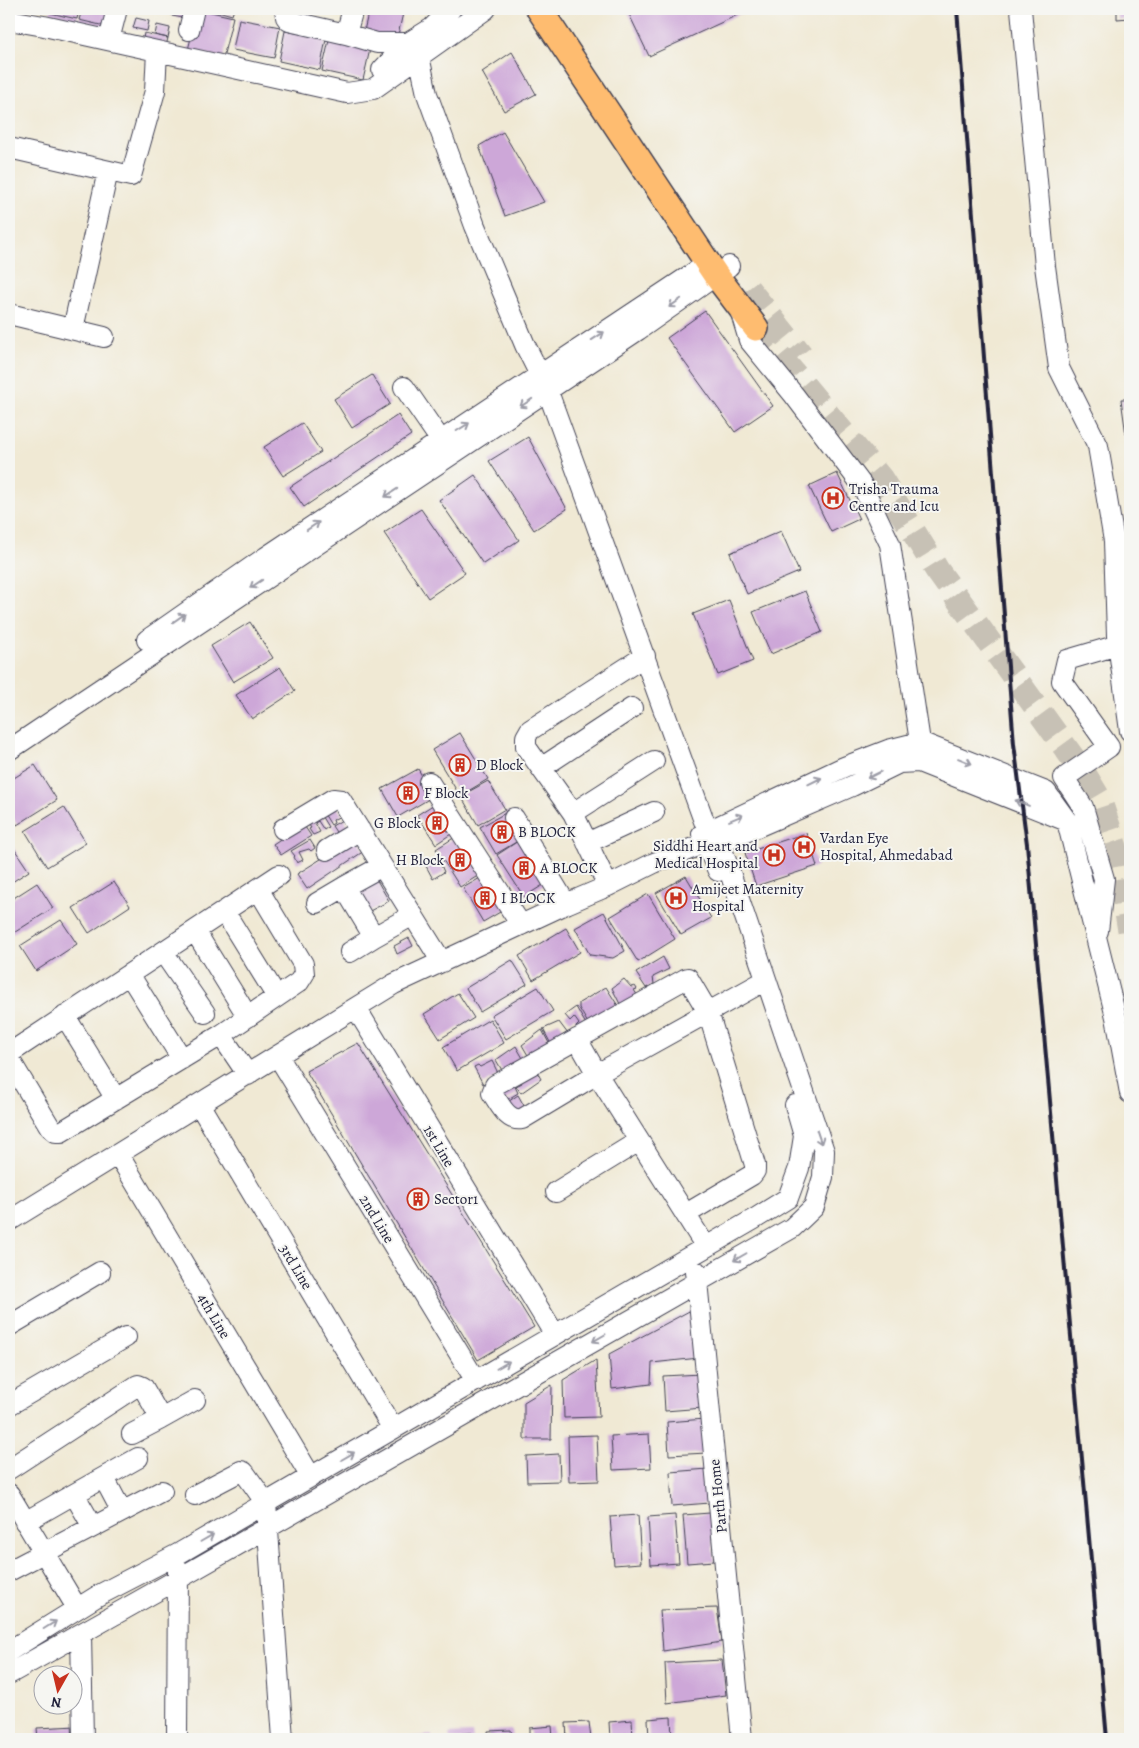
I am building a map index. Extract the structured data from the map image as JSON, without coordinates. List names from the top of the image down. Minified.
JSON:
{"streets":{"street":["1st Line","2nd Line","3rd Line","4th Line","Parth Home"]},"places":{"hospital":["Trisha Trauma Centre and Icu","Vardan Eye Hospital, Ahmedabad","Siddhi Heart and Medical Hospital","Amijeet Maternity Hospital"],"building":["D Block","F Block","G Block","B BLOCK","H Block","A BLOCK","I BLOCK","Sector1"]},"north":"bottom"}
